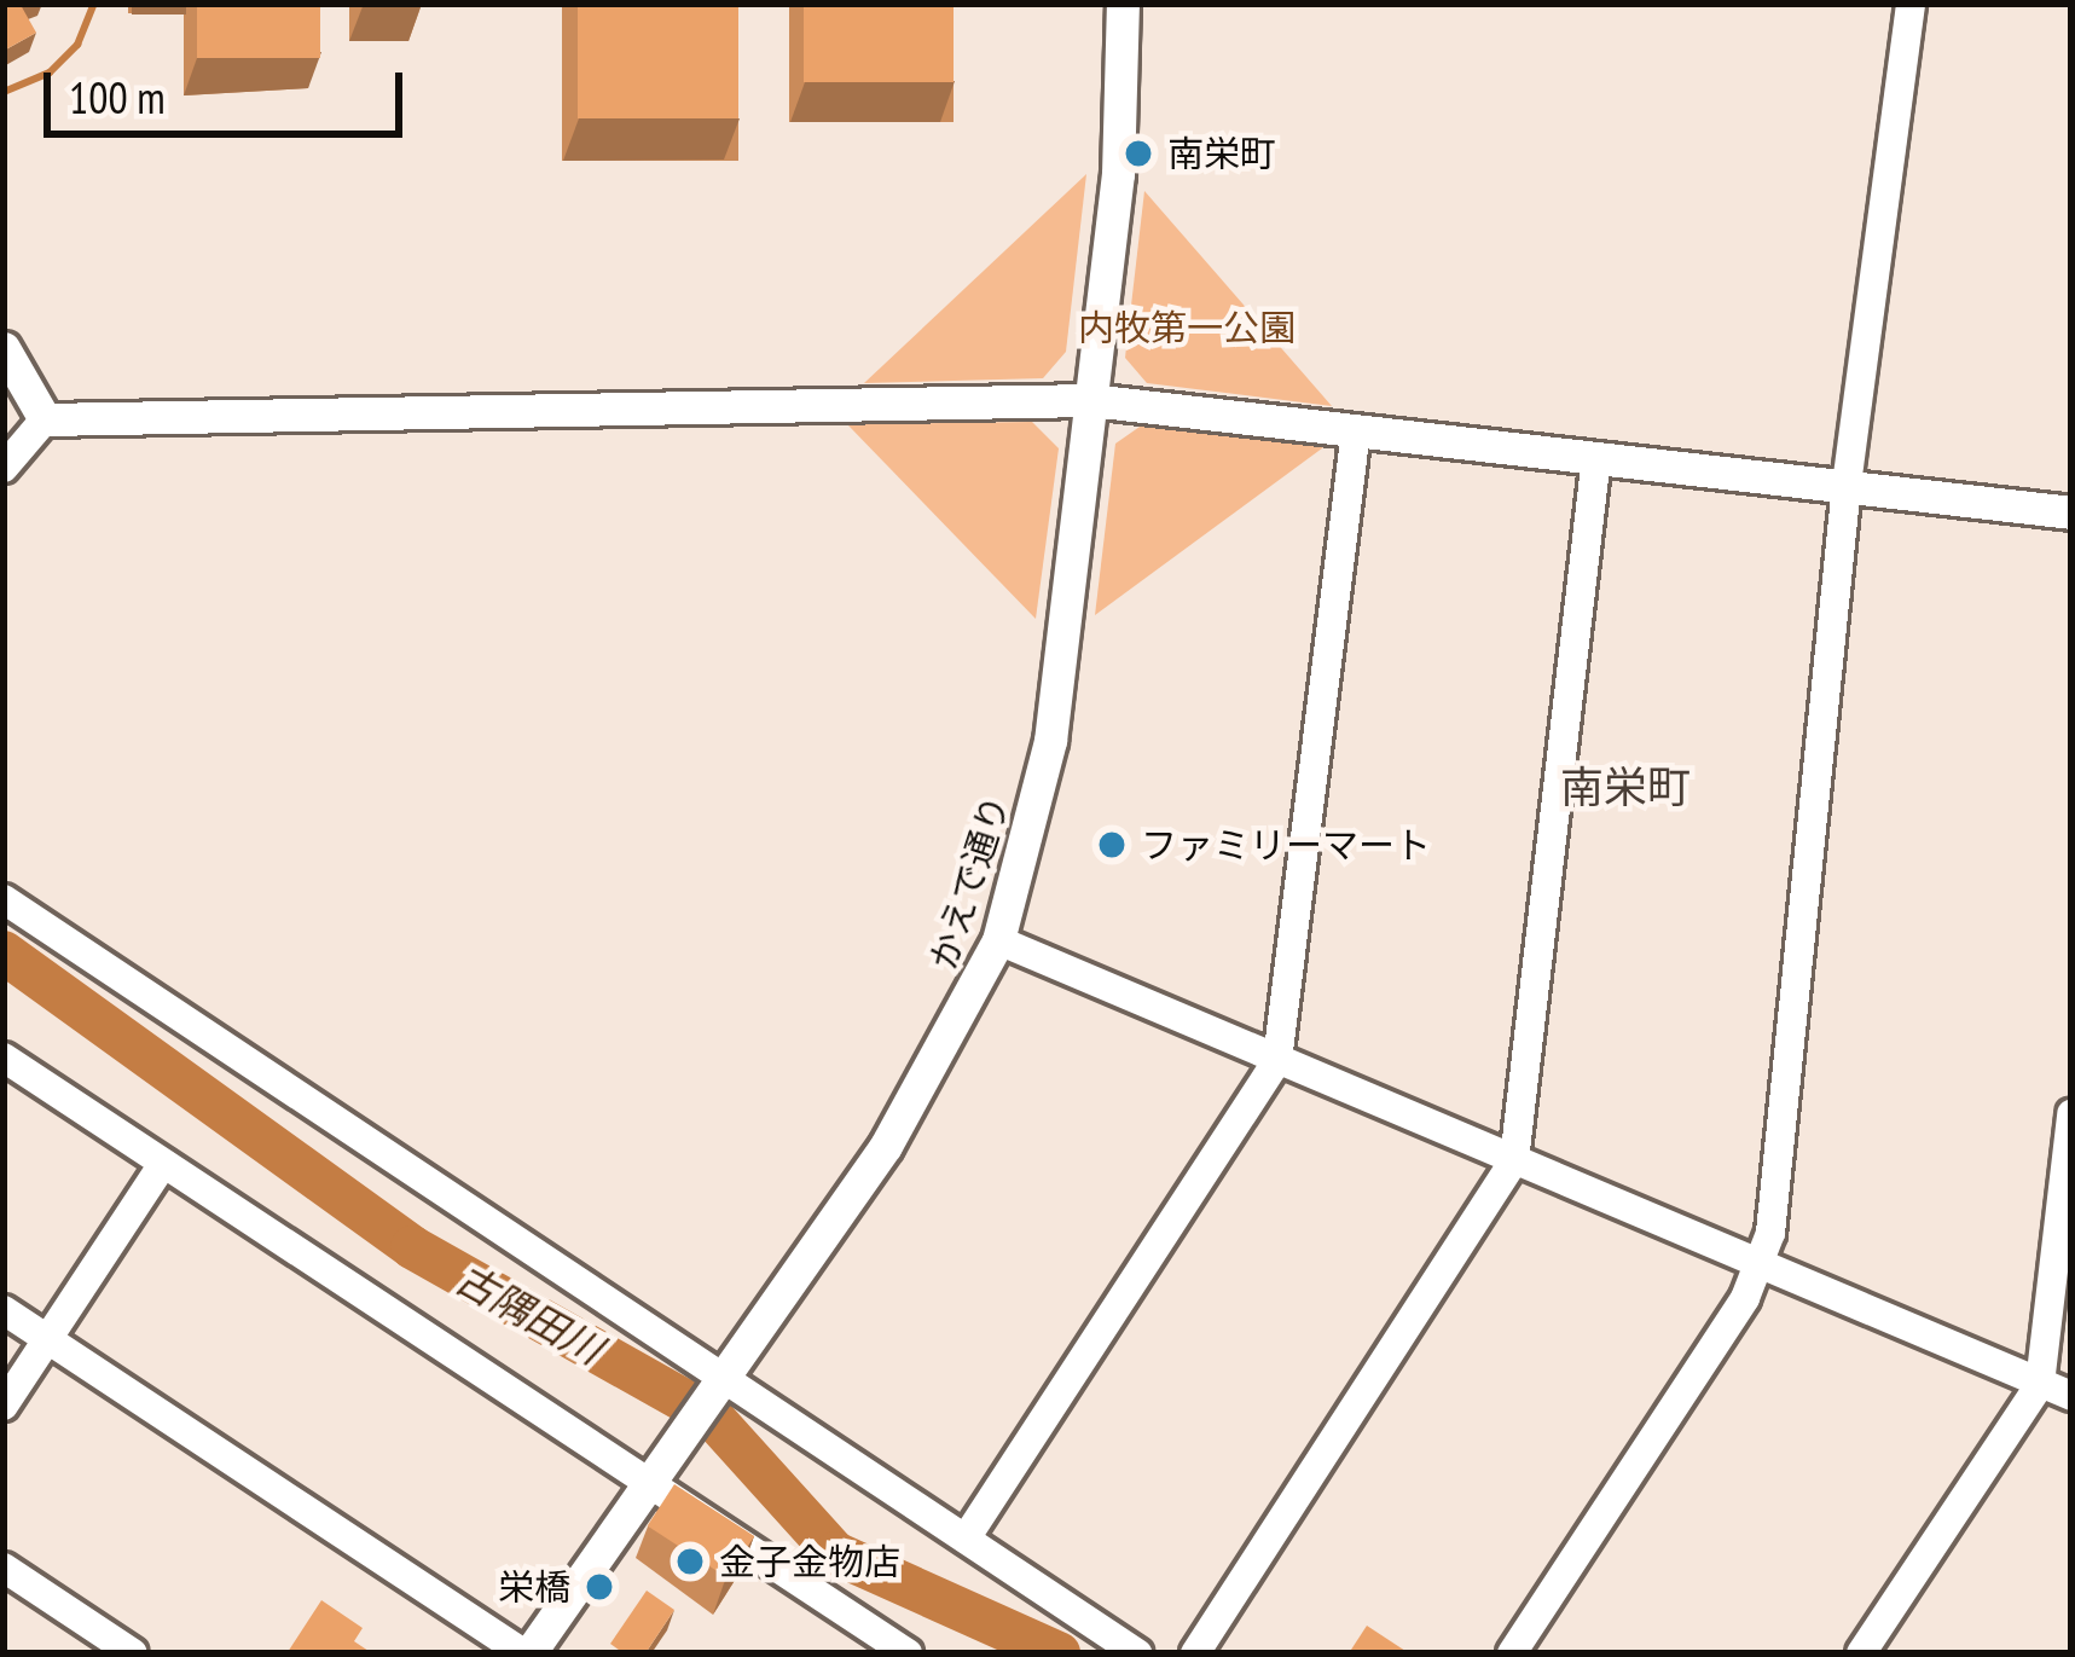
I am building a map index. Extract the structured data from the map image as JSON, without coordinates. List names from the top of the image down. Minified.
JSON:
{"streets":{"street":["かえで通り"]},"districts":["南栄町"],"water":["古隅田川"],"parks":["内牧第一公園"],"places":["南栄町","ファミリーマート","金子金物店","栄橋"],"scale_bar":"100 m"}
